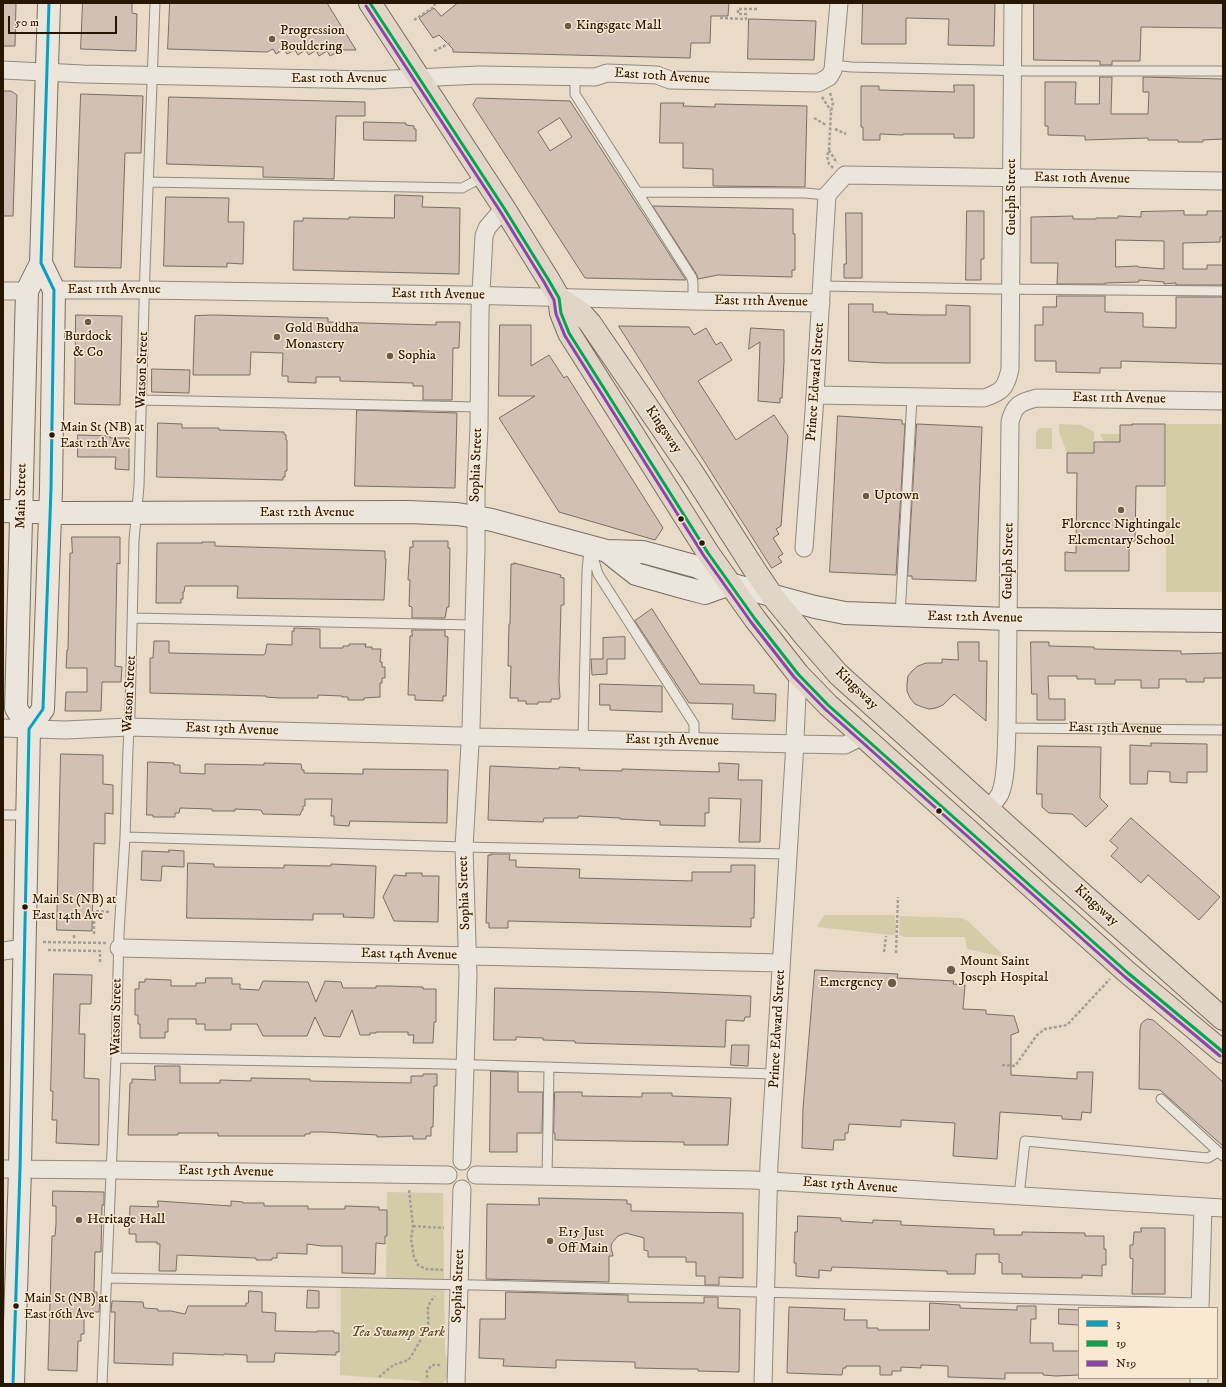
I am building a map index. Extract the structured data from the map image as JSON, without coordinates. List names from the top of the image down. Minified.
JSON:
{"streets":{"main road":["Kingsway","Main Street","East 12th Avenue"],"street":["East 10th Avenue","Guelph Street","East 11th Avenue","Prince Edward Street","Sophia Street","East 13th Avenue","East 14th Avenue","East 15th Avenue"],"lane":["Watson Street"]},"crossings":[["East 10th Avenue","Guelph Street"],["East 10th Avenue","Watson Street"],["East 10th Avenue","Prince Edward Street"],["East 10th Avenue","Kingsway"],["East 10th Avenue","Main Street"],["Guelph Street","East 11th Avenue"],["Guelph Street","Kingsway"],["Guelph Street","East 12th Avenue"],["Guelph Street","East 13th Avenue"],["East 11th Avenue","Watson Street"],["East 11th Avenue","Prince Edward Street"],["East 11th Avenue","Kingsway"],["East 11th Avenue","Sophia Street"],["East 11th Avenue","Main Street"],["Watson Street","East 12th Avenue"],["Watson Street","East 13th Avenue"],["Watson Street","East 14th Avenue"],["Watson Street","East 15th Avenue"],["Prince Edward Street","Kingsway"],["Prince Edward Street","East 13th Avenue"],["Prince Edward Street","East 14th Avenue"],["Prince Edward Street","East 15th Avenue"],["Kingsway","Sophia Street"],["Kingsway","East 12th Avenue"],["Kingsway","East 13th Avenue"],["Sophia Street","East 12th Avenue"],["Sophia Street","East 13th Avenue"],["Sophia Street","East 14th Avenue"],["Sophia Street","East 15th Avenue"],["Main Street","East 12th Avenue"],["Main Street","East 13th Avenue"]],"parks":["Tea Swamp Park"],"places":["Kingsgate Mall","Progression Bouldering","Burdock & Co","Gold Buddha Monastery","Sophia","Main St (NB) at East 12th Ave","Uptown","Florence Nightingale Elementary School","Main St (NB) at East 14th Ave","Mount Saint Joseph Hospital","Emergency","Heritage Hall","E15 Just Off Main","Main St (NB) at East 16th Ave"],"lines":["transit line 3","transit line 19","transit line N19"],"legend":["3","19","N19"],"scale_bar":"50 m"}
